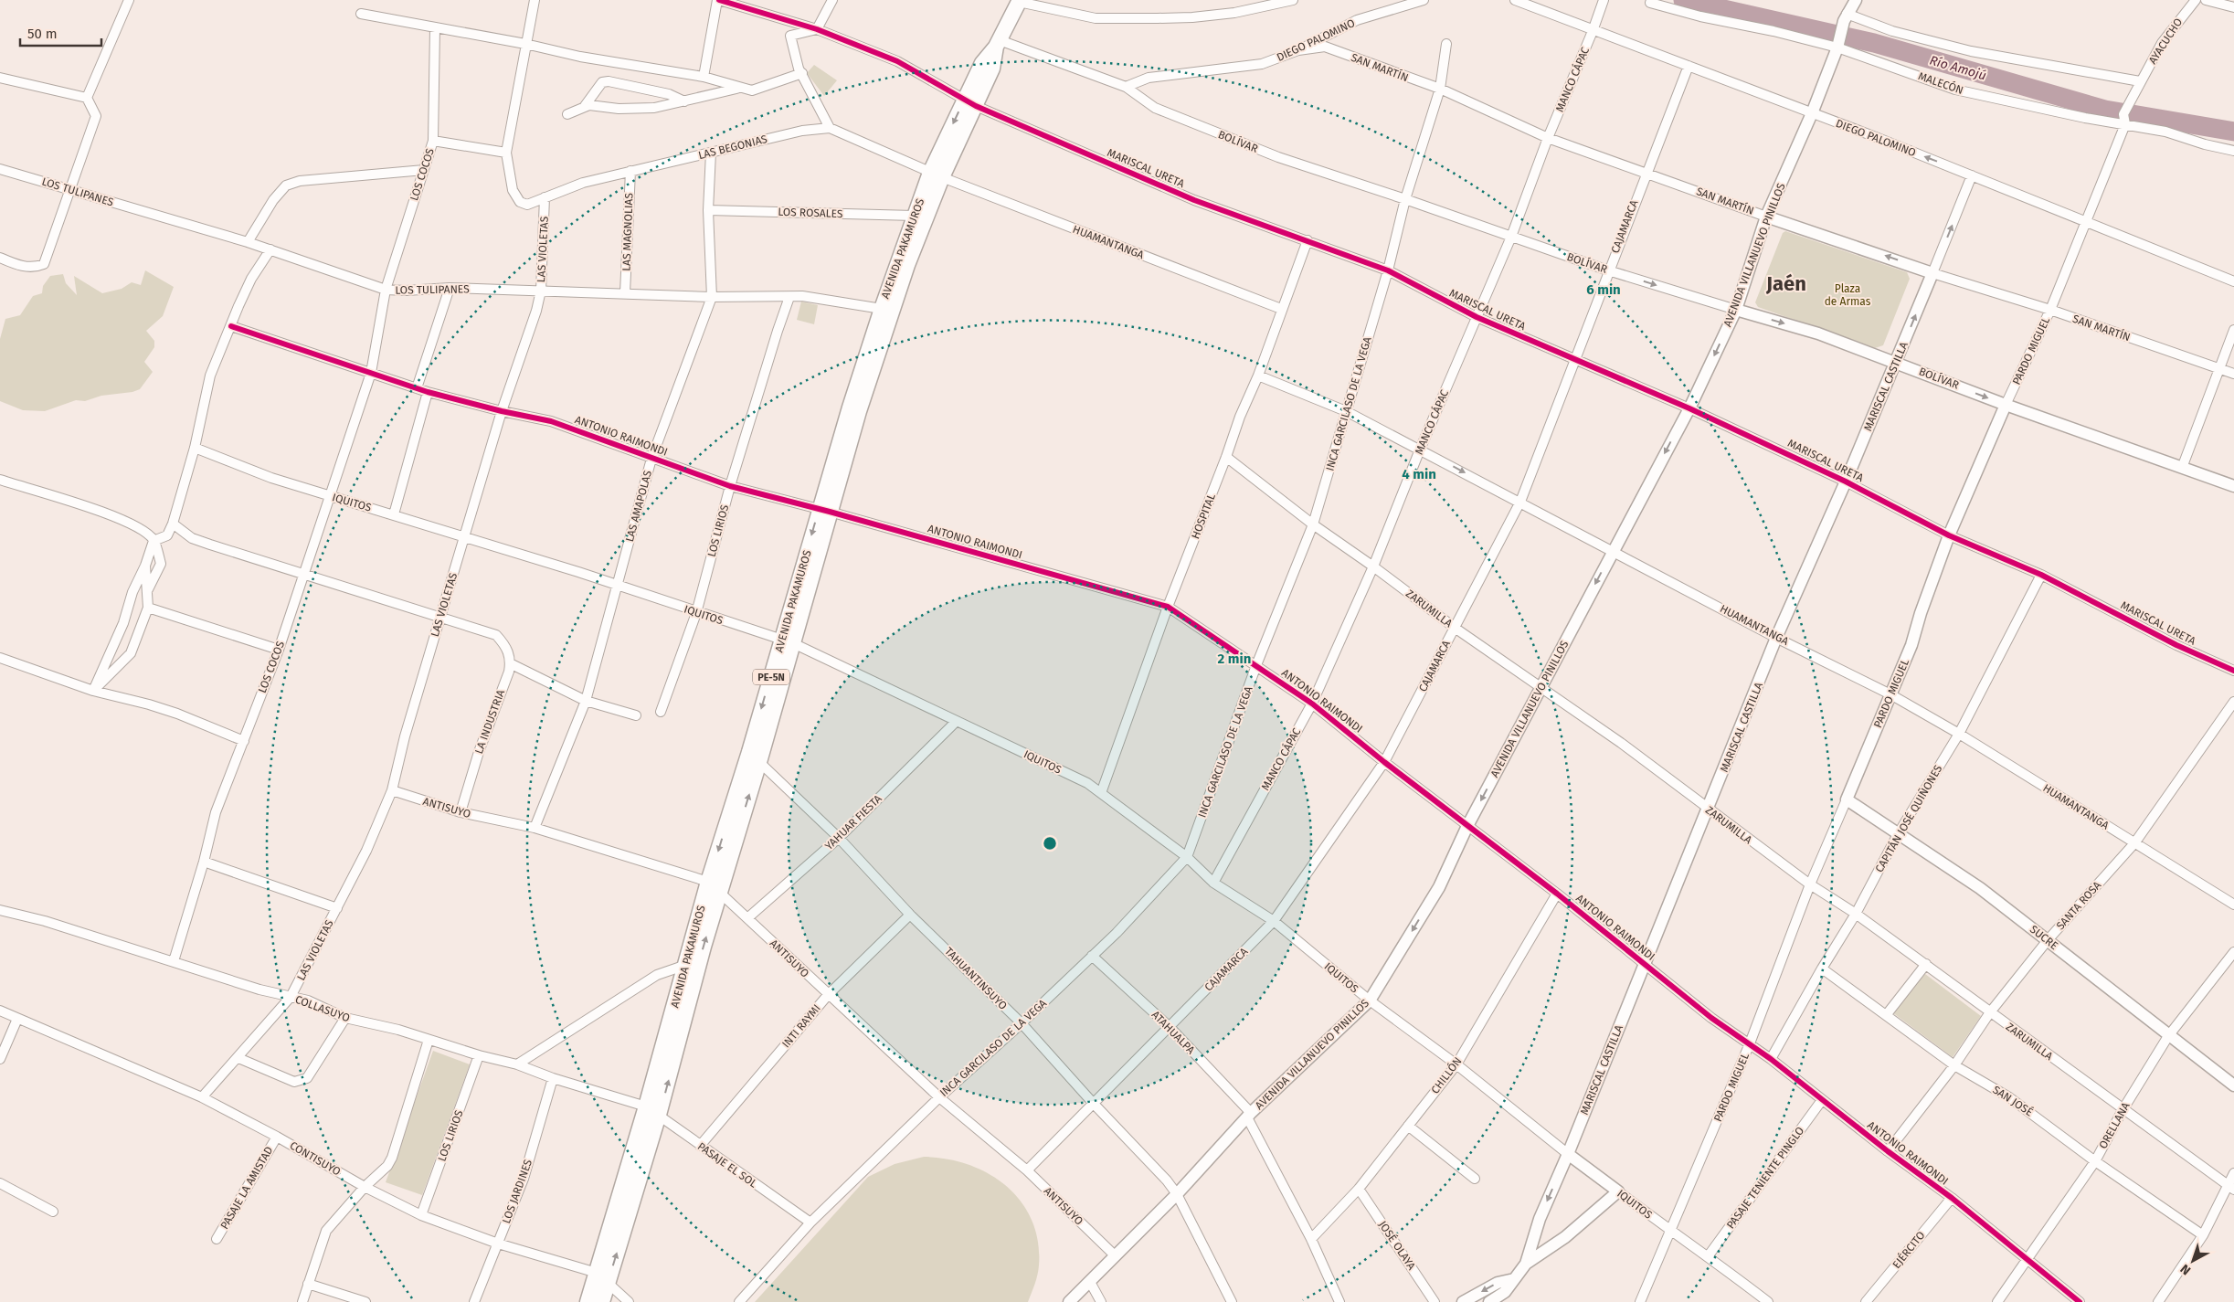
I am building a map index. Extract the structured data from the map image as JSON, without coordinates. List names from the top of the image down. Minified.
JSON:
{"streets":{"highway":["AVENIDA PAKAMUROS","PE-5N"],"street":["DIEGO PALOMINO","AYACUCHO","SAN MARTÍN","MANCO CÁPAC","MALECÓN","BOLÍVAR","LAS BEGONIAS","MARISCAL URETA","LOS COCOS","LOS TULIPANES","LOS ROSALES","CAJAMARCA","LAS MAGNOLIAS","HUAMANTANGA","LAS VIOLETAS","AVENIDA VILLANUEVO PINILLOS","PARDO MIGUEL","MARISCAL CASTILLA","INCA GARCILASO DE LA VEGA","ANTONIO RAIMONDI","IQUITOS","LAS AMAPOLAS","HOSPITAL","LOS LIRIOS","ZARUMILLA","LA INDUSTRIA","ANTISUYO","CAPITÁN JOSÉ QUIÑONES","YAHUAR FIESTA","SANTA ROSA","SUCRE","TAHUANTINSUYO","COLLASUYO","INTI RAYMI","ATAHUALPA","CHILLÓN","SAN JOSÉ","ORELLANA","CONTISUYO","PASAJE EL SOL","PASAJE TENIENTE PINGLO","PASAJE LA AMISTAD","LOS JARDINES","JOSÉ OLAYA","EJÉRCITO"]},"crossings":[["DIEGO PALOMINO","SAN MARTÍN"],["DIEGO PALOMINO","MANCO CÁPAC"],["DIEGO PALOMINO","BOLÍVAR"],["DIEGO PALOMINO","CAJAMARCA"],["DIEGO PALOMINO","AVENIDA VILLANUEVO PINILLOS"],["DIEGO PALOMINO","PARDO MIGUEL"],["DIEGO PALOMINO","MARISCAL CASTILLA"],["SAN MARTÍN","MANCO CÁPAC"],["SAN MARTÍN","CAJAMARCA"],["SAN MARTÍN","AVENIDA VILLANUEVO PINILLOS"],["SAN MARTÍN","PARDO MIGUEL"],["SAN MARTÍN","MARISCAL CASTILLA"],["SAN MARTÍN","INCA GARCILASO DE LA VEGA"],["MANCO CÁPAC","BOLÍVAR"],["MANCO CÁPAC","MARISCAL URETA"],["MANCO CÁPAC","HUAMANTANGA"],["MANCO CÁPAC","ANTONIO RAIMONDI"],["MANCO CÁPAC","IQUITOS"],["MANCO CÁPAC","ZARUMILLA"],["MALECÓN","AVENIDA VILLANUEVO PINILLOS"],["MALECÓN","PARDO MIGUEL"],["BOLÍVAR","CAJAMARCA"],["BOLÍVAR","AVENIDA PAKAMUROS"],["BOLÍVAR","AVENIDA VILLANUEVO PINILLOS"],["BOLÍVAR","PARDO MIGUEL"],["BOLÍVAR","MARISCAL CASTILLA"],["BOLÍVAR","INCA GARCILASO DE LA VEGA"],["LAS BEGONIAS","LAS MAGNOLIAS"],["LAS BEGONIAS","HUAMANTANGA"],["LAS BEGONIAS","AVENIDA PAKAMUROS"],["LAS BEGONIAS","LAS VIOLETAS"],["LAS BEGONIAS","LAS AMAPOLAS"],["MARISCAL URETA","CAJAMARCA"],["MARISCAL URETA","AVENIDA PAKAMUROS"],["MARISCAL URETA","AVENIDA VILLANUEVO PINILLOS"],["MARISCAL URETA","PARDO MIGUEL"],["MARISCAL URETA","MARISCAL CASTILLA"],["MARISCAL URETA","INCA GARCILASO DE LA VEGA"],["MARISCAL URETA","HOSPITAL"],["MARISCAL URETA","CAPITÁN JOSÉ QUIÑONES"],["LOS COCOS","LOS TULIPANES"],["LOS COCOS","ANTONIO RAIMONDI"],["LOS COCOS","IQUITOS"],["LOS COCOS","COLLASUYO"],["LOS TULIPANES","LAS MAGNOLIAS"],["LOS TULIPANES","AVENIDA PAKAMUROS"],["LOS TULIPANES","LAS VIOLETAS"],["LOS TULIPANES","LAS AMAPOLAS"],["LOS TULIPANES","LOS LIRIOS"],["LOS ROSALES","AVENIDA PAKAMUROS"],["LOS ROSALES","LAS AMAPOLAS"],["CAJAMARCA","HUAMANTANGA"],["CAJAMARCA","ANTONIO RAIMONDI"],["CAJAMARCA","IQUITOS"],["CAJAMARCA","ZARUMILLA"],["CAJAMARCA","ANTISUYO"],["CAJAMARCA","TAHUANTINSUYO"],["CAJAMARCA","ATAHUALPA"],["HUAMANTANGA","AVENIDA PAKAMUROS"],["HUAMANTANGA","AVENIDA VILLANUEVO PINILLOS"],["HUAMANTANGA","PARDO MIGUEL"],["HUAMANTANGA","MARISCAL CASTILLA"],["HUAMANTANGA","INCA GARCILASO DE LA VEGA"],["HUAMANTANGA","HOSPITAL"],["HUAMANTANGA","CAPITÁN JOSÉ QUIÑONES"],["HUAMANTANGA","SANTA ROSA"],["AVENIDA PAKAMUROS","ANTONIO RAIMONDI"],["AVENIDA PAKAMUROS","IQUITOS"],["AVENIDA PAKAMUROS","ANTISUYO"],["AVENIDA PAKAMUROS","TAHUANTINSUYO"],["AVENIDA PAKAMUROS","COLLASUYO"],["AVENIDA PAKAMUROS","CONTISUYO"],["AVENIDA PAKAMUROS","PASAJE EL SOL"],["LAS VIOLETAS","ANTONIO RAIMONDI"],["LAS VIOLETAS","IQUITOS"],["LAS VIOLETAS","ANTISUYO"],["LAS VIOLETAS","COLLASUYO"],["LAS VIOLETAS","CONTISUYO"],["AVENIDA VILLANUEVO PINILLOS","ANTONIO RAIMONDI"],["AVENIDA VILLANUEVO PINILLOS","IQUITOS"],["AVENIDA VILLANUEVO PINILLOS","ZARUMILLA"],["AVENIDA VILLANUEVO PINILLOS","ANTISUYO"],["AVENIDA VILLANUEVO PINILLOS","TAHUANTINSUYO"],["AVENIDA VILLANUEVO PINILLOS","ATAHUALPA"],["PARDO MIGUEL","ANTONIO RAIMONDI"],["PARDO MIGUEL","IQUITOS"],["PARDO MIGUEL","ZARUMILLA"],["PARDO MIGUEL","SUCRE"],["MARISCAL CASTILLA","ANTONIO RAIMONDI"],["MARISCAL CASTILLA","IQUITOS"],["MARISCAL CASTILLA","ZARUMILLA"],["INCA GARCILASO DE LA VEGA","ANTONIO RAIMONDI"],["INCA GARCILASO DE LA VEGA","IQUITOS"],["INCA GARCILASO DE LA VEGA","ZARUMILLA"],["INCA GARCILASO DE LA VEGA","ANTISUYO"],["INCA GARCILASO DE LA VEGA","TAHUANTINSUYO"],["INCA GARCILASO DE LA VEGA","ATAHUALPA"],["INCA GARCILASO DE LA VEGA","PASAJE EL SOL"],["ANTONIO RAIMONDI","LAS AMAPOLAS"],["ANTONIO RAIMONDI","HOSPITAL"],["ANTONIO RAIMONDI","LOS LIRIOS"],["ANTONIO RAIMONDI","CAPITÁN JOSÉ QUIÑONES"],["ANTONIO RAIMONDI","SANTA ROSA"],["ANTONIO RAIMONDI","CHILLÓN"],["ANTONIO RAIMONDI","ORELLANA"],["ANTONIO RAIMONDI","PASAJE TENIENTE PINGLO"],["ANTONIO RAIMONDI","EJÉRCITO"],["IQUITOS","LAS AMAPOLAS"],["IQUITOS","HOSPITAL"],["IQUITOS","LOS LIRIOS"],["IQUITOS","YAHUAR FIESTA"],["IQUITOS","CHILLÓN"],["IQUITOS","PASAJE TENIENTE PINGLO"],["LAS AMAPOLAS","ANTISUYO"],["HOSPITAL","ZARUMILLA"],["LOS LIRIOS","COLLASUYO"],["LOS LIRIOS","CONTISUYO"],["ZARUMILLA","CAPITÁN JOSÉ QUIÑONES"],["ZARUMILLA","SANTA ROSA"],["ZARUMILLA","ORELLANA"],["LA INDUSTRIA","ANTISUYO"],["ANTISUYO","YAHUAR FIESTA"],["ANTISUYO","INTI RAYMI"],["CAPITÁN JOSÉ QUIÑONES","SUCRE"],["CAPITÁN JOSÉ QUIÑONES","SAN JOSÉ"],["YAHUAR FIESTA","TAHUANTINSUYO"],["SANTA ROSA","SUCRE"],["SANTA ROSA","SAN JOSÉ"],["SUCRE","ORELLANA"],["TAHUANTINSUYO","INTI RAYMI"],["COLLASUYO","PASAJE EL SOL"],["COLLASUYO","LOS JARDINES"],["INTI RAYMI","PASAJE EL SOL"],["ATAHUALPA","CHILLÓN"],["CHILLÓN","JOSÉ OLAYA"],["SAN JOSÉ","ORELLANA"],["CONTISUYO","PASAJE LA AMISTAD"],["CONTISUYO","LOS JARDINES"]],"one_way":["AVENIDA VILLANUEVO PINILLOS"],"districts":["Jaén"],"water":["Río Amojú"],"parks":["Plaza de Armas"],"scale_bar":"50 m","north":"bottom left","rings":["6 min","4 min","2 min"]}
